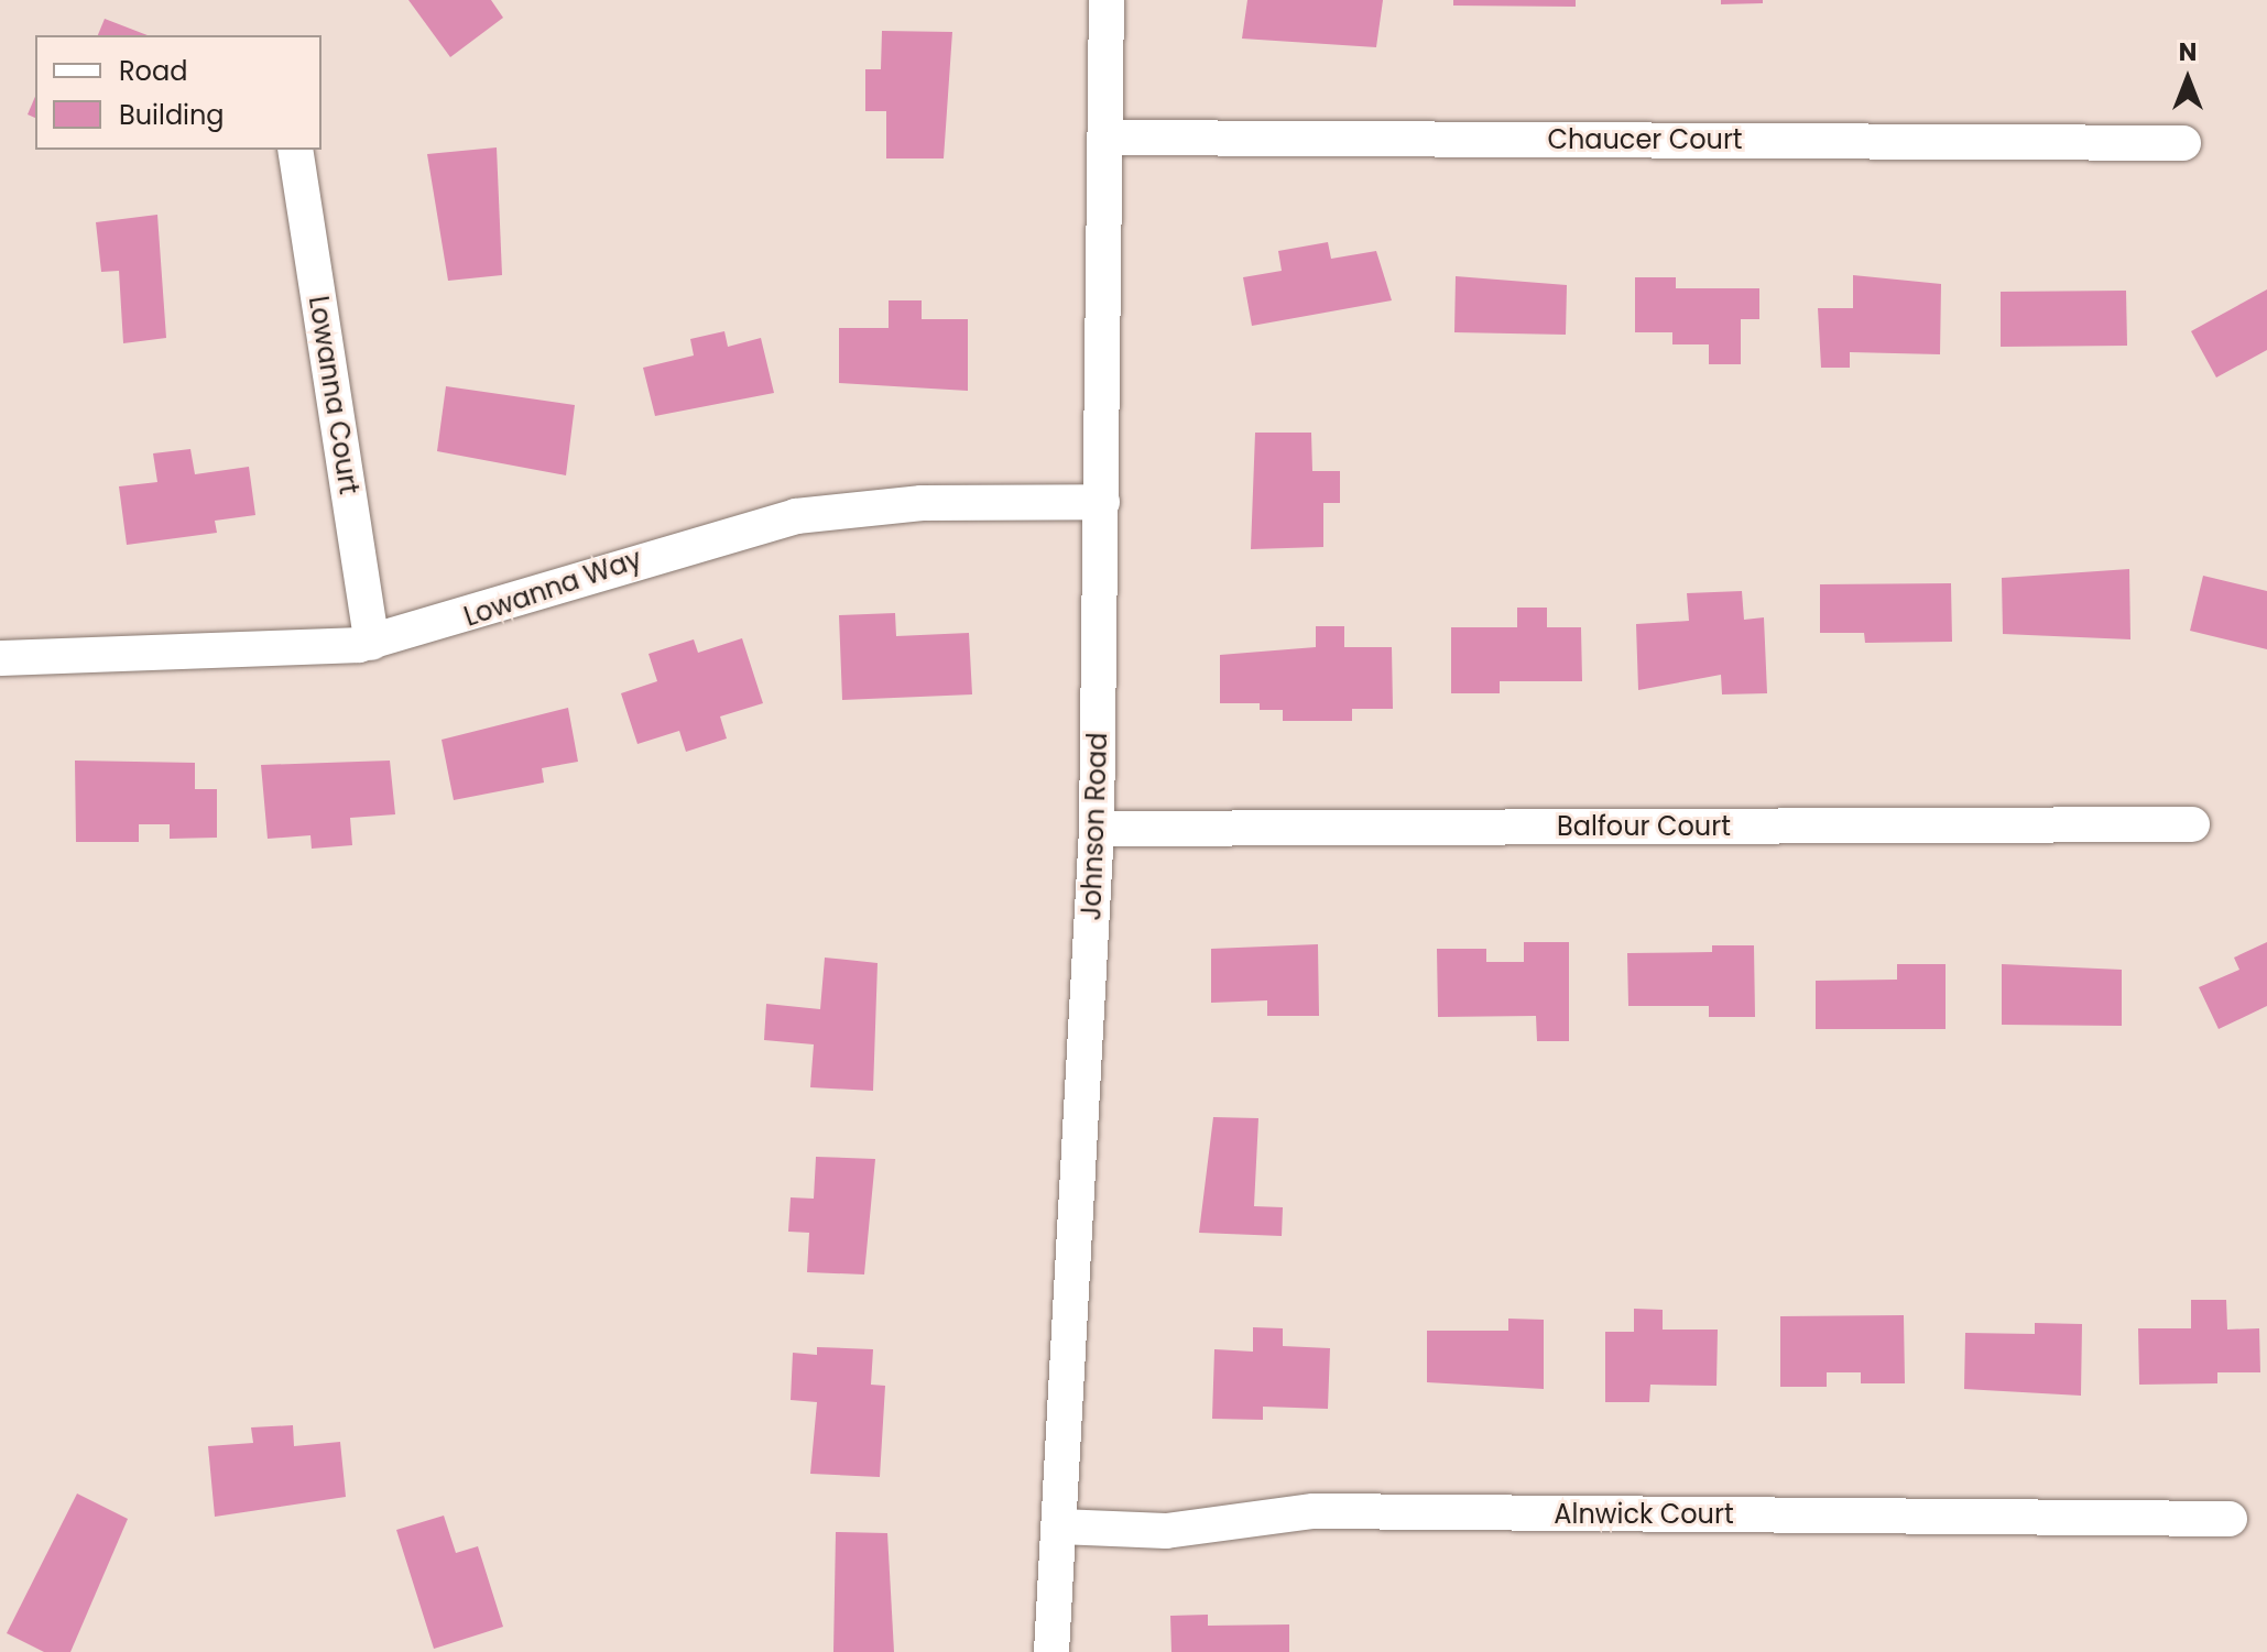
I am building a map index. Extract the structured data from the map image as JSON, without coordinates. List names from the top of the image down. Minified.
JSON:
{"streets":{"street":["Chaucer Court","Lowanna Court","Lowanna Way","Johnson Road","Balfour Court","Alnwick Court"]},"crossings":[["Chaucer Court","Johnson Road"],["Lowanna Court","Lowanna Way"],["Lowanna Way","Johnson Road"],["Johnson Road","Balfour Court"],["Johnson Road","Alnwick Court"]],"legend":["Road","Building"],"north":"top"}
